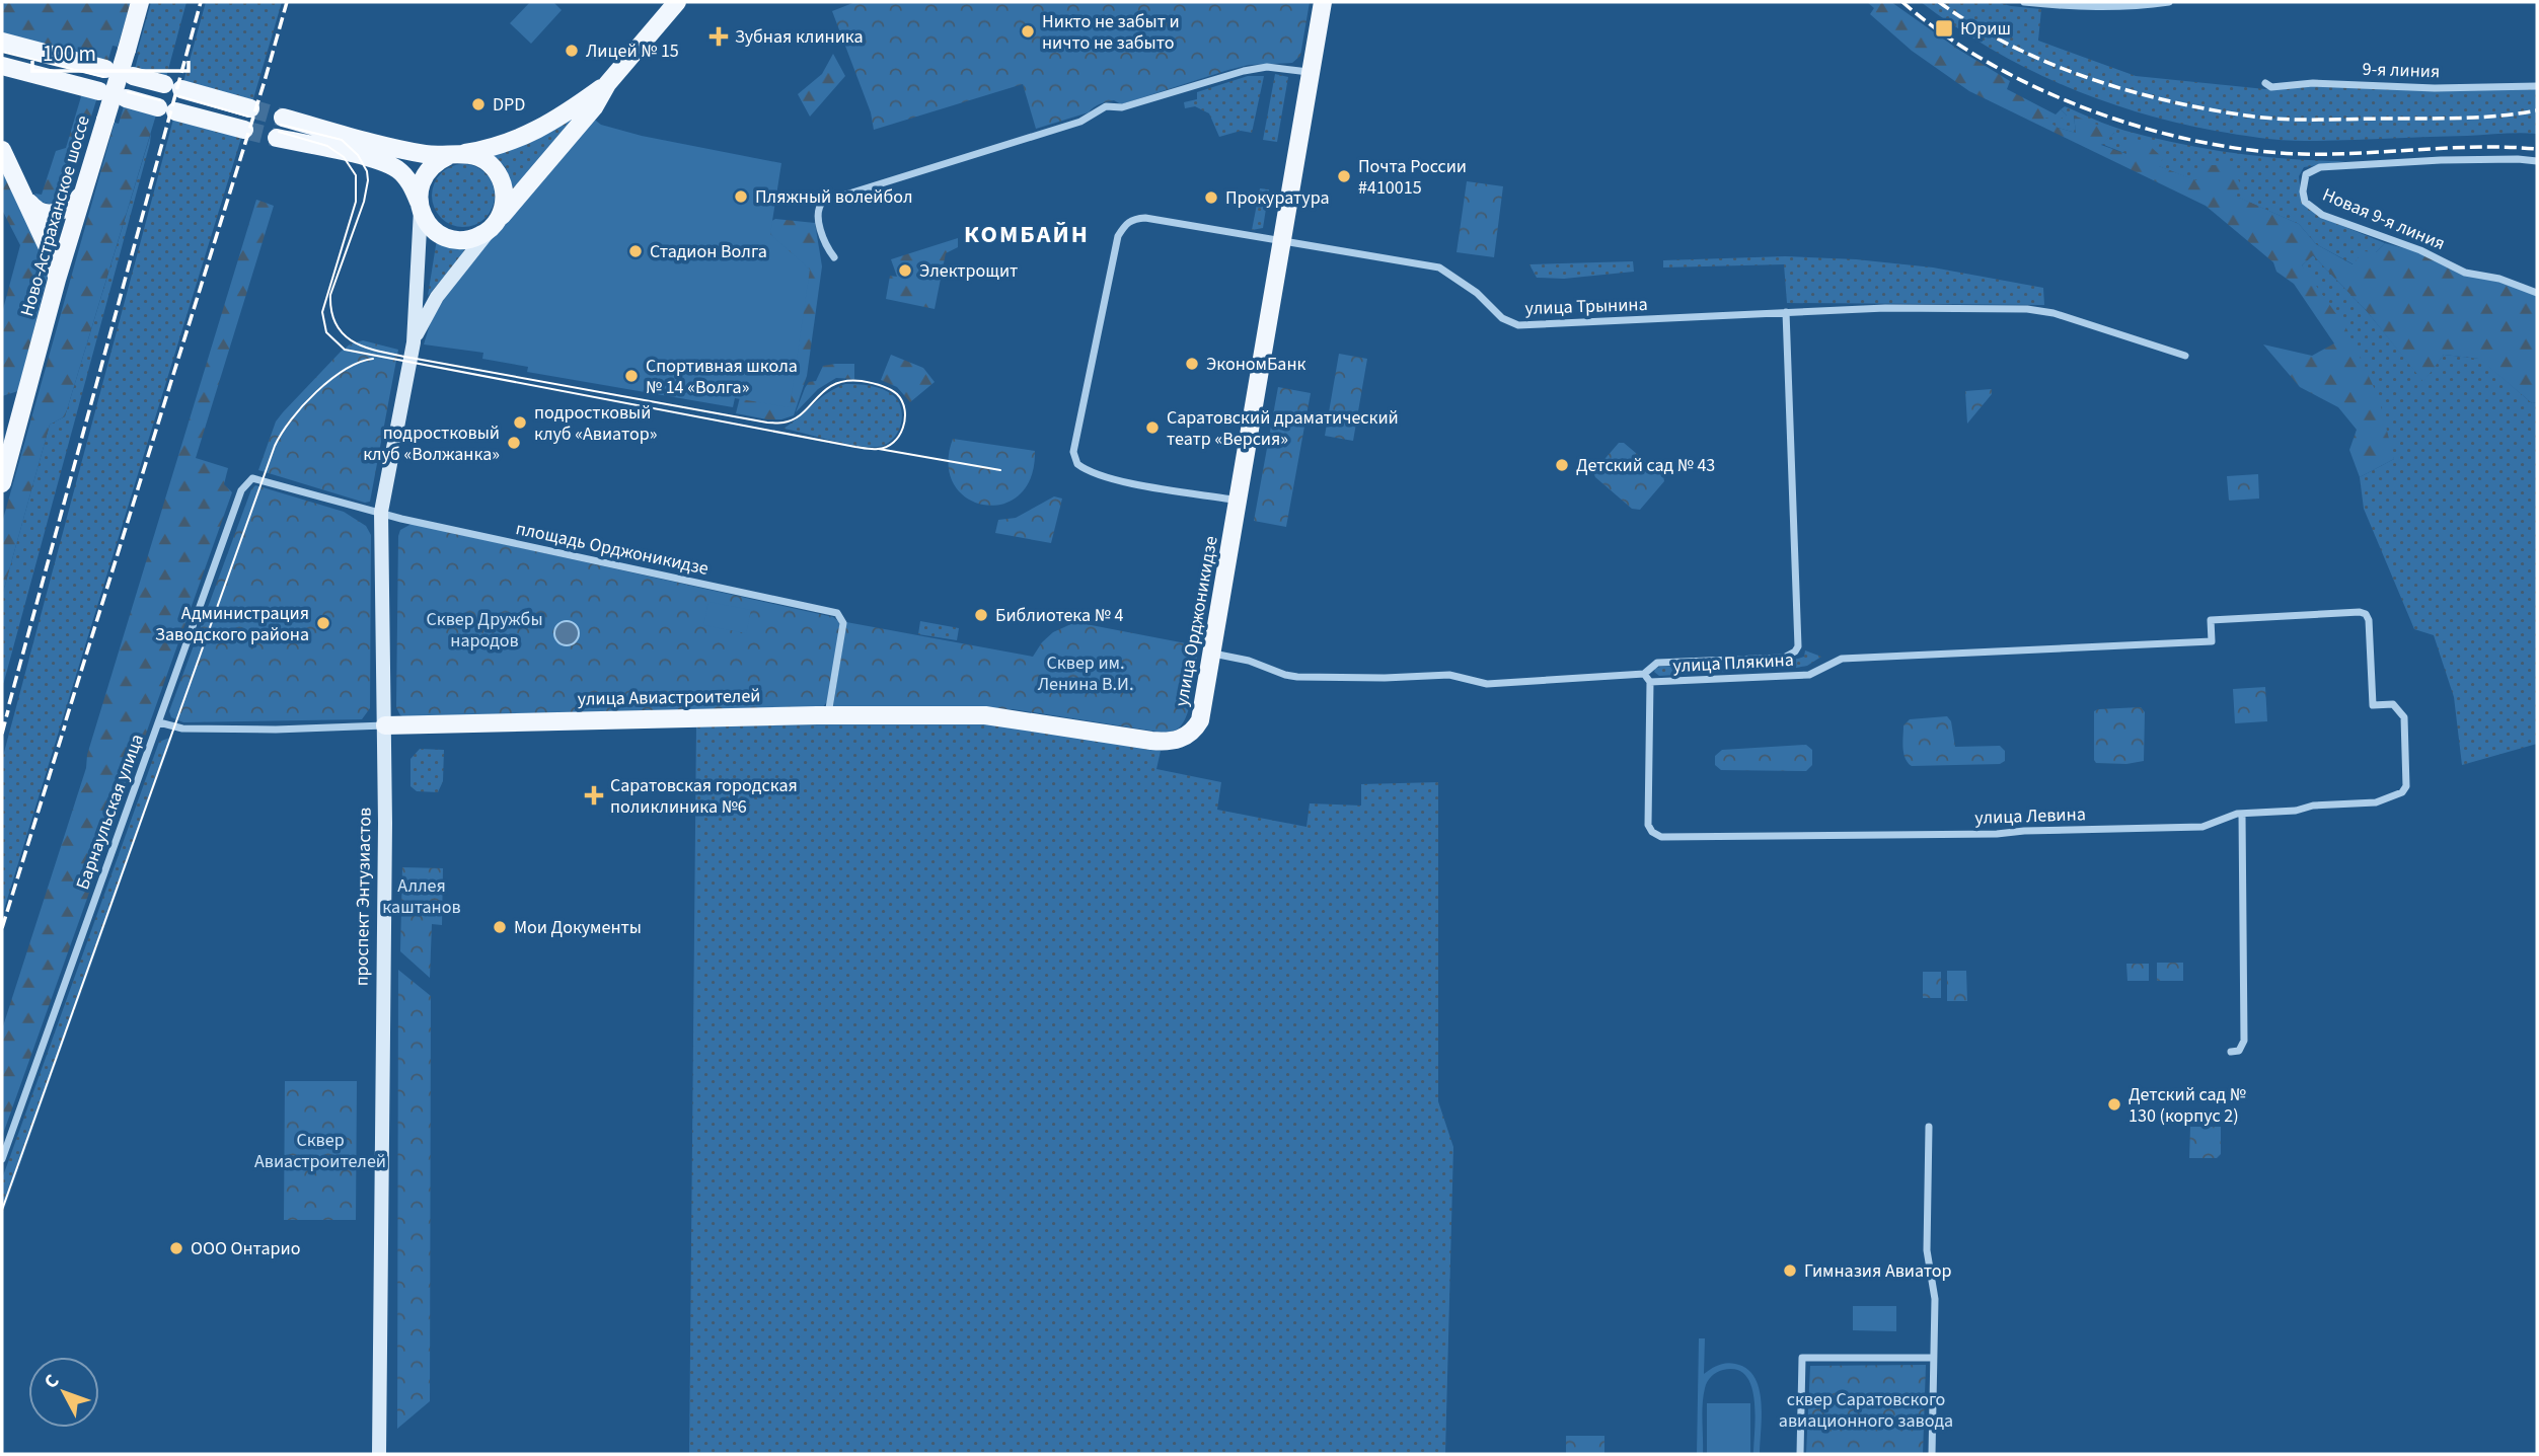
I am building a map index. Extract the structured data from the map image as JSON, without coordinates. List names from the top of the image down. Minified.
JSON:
{"streets":{"main road":["Ново-Астраханское шоссе","улица Орджоникидзе","улица Авиастроителей","проспект Энтузиастов"],"street":["9-я линия","Новая 9-я линия","улица Трынина","площадь Орджоникидзе","улица Плякина","Барнаульская улица","улица Левина"]},"crossings":[["улица Трынина","улица Орджоникидзе"],["площадь Орджоникидзе","улица Авиастроителей"],["площадь Орджоникидзе","Барнаульская улица"],["площадь Орджоникидзе","проспект Энтузиастов"],["улица Орджоникидзе","улица Авиастроителей"],["улица Плякина","улица Левина"],["улица Авиастроителей","Барнаульская улица"],["улица Авиастроителей","проспект Энтузиастов"]],"districts":["КОМБАЙН"],"parks":["Сквер Дружбы народов","Сквер им. Ленина В.И.","Аллея каштанов","Сквер Авиастроителей","сквер Саратовского авиационного завода"],"places":{"transit":["Юриш"],"other":["Никто не забыт и ничто не забыто","Лицей № 15","DPD","Почта России #410015","Пляжный волейбол","Прокуратура","Стадион Волга","Электрощит","ЭкономБанк","Спортивная школа № 14 «Волга»","подростковый клуб «Авиатор»","Саратовский драматический театр «Версия»","подростковый клуб «Волжанка»","Детский сад № 43","Библиотека № 4","Администрация Заводского района","Мои Документы","Детский сад № 130 (корпус 2)","ООО Онтарио","Гимназия Авиатор"],"health":["Зубная клиника","Саратовская городская поликлиника №6"]},"scale_bar":"100 m","north":"top left"}
